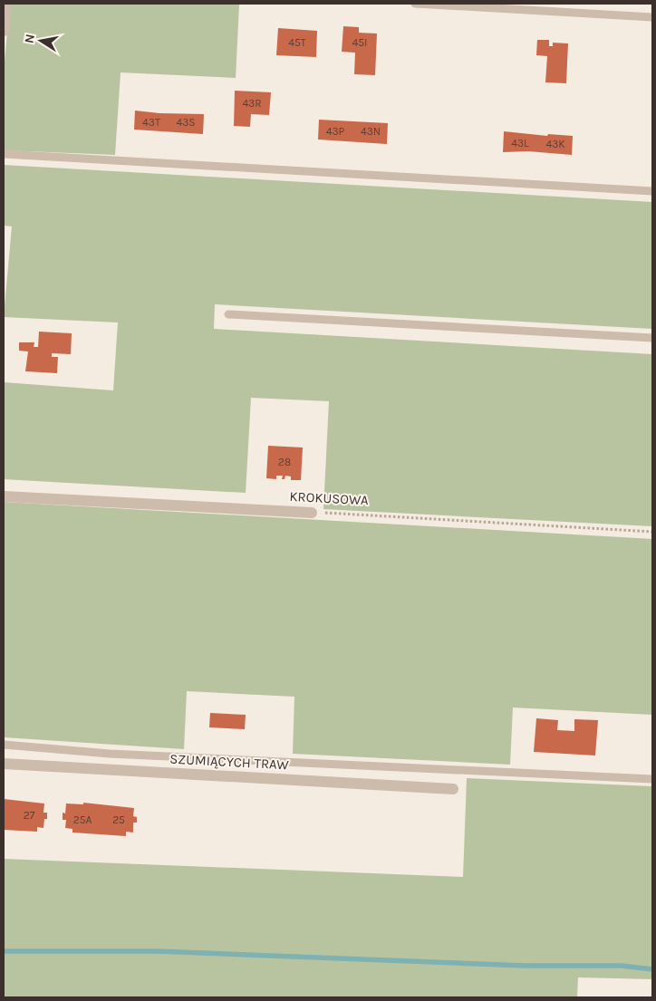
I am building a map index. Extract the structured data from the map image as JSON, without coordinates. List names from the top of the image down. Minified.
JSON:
{"streets":{"street":["KROKUSOWA","SZUMIĄCYCH TRAW"]},"house_numbers":["45T","45I","43R","43T","43S","43P","43N","43L","43K","28","27","25A","25"],"north":"left"}
